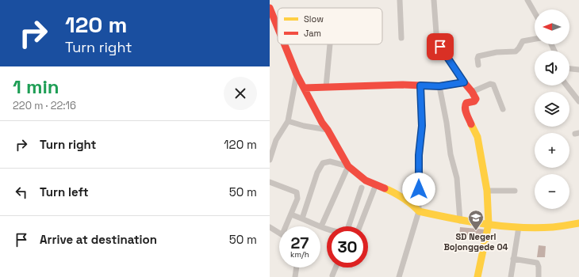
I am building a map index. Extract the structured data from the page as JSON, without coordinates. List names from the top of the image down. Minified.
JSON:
{"places":{"school or university":["SD Negeri Bojonggede 04"]},"legend":["Slow","Jam"],"north":"left","page":{"turn":["120 m","Turn right"],"map_buttons":["+","−"],"heading":["1 min","220 m · 22:16"],"list":[{"name":"Turn right","value":"120 m"},{"name":"Turn left","value":"50 m"},{"name":"Arrive at destination","value":"50 m"}],"speed":"27 km/h","limit":"30"}}
